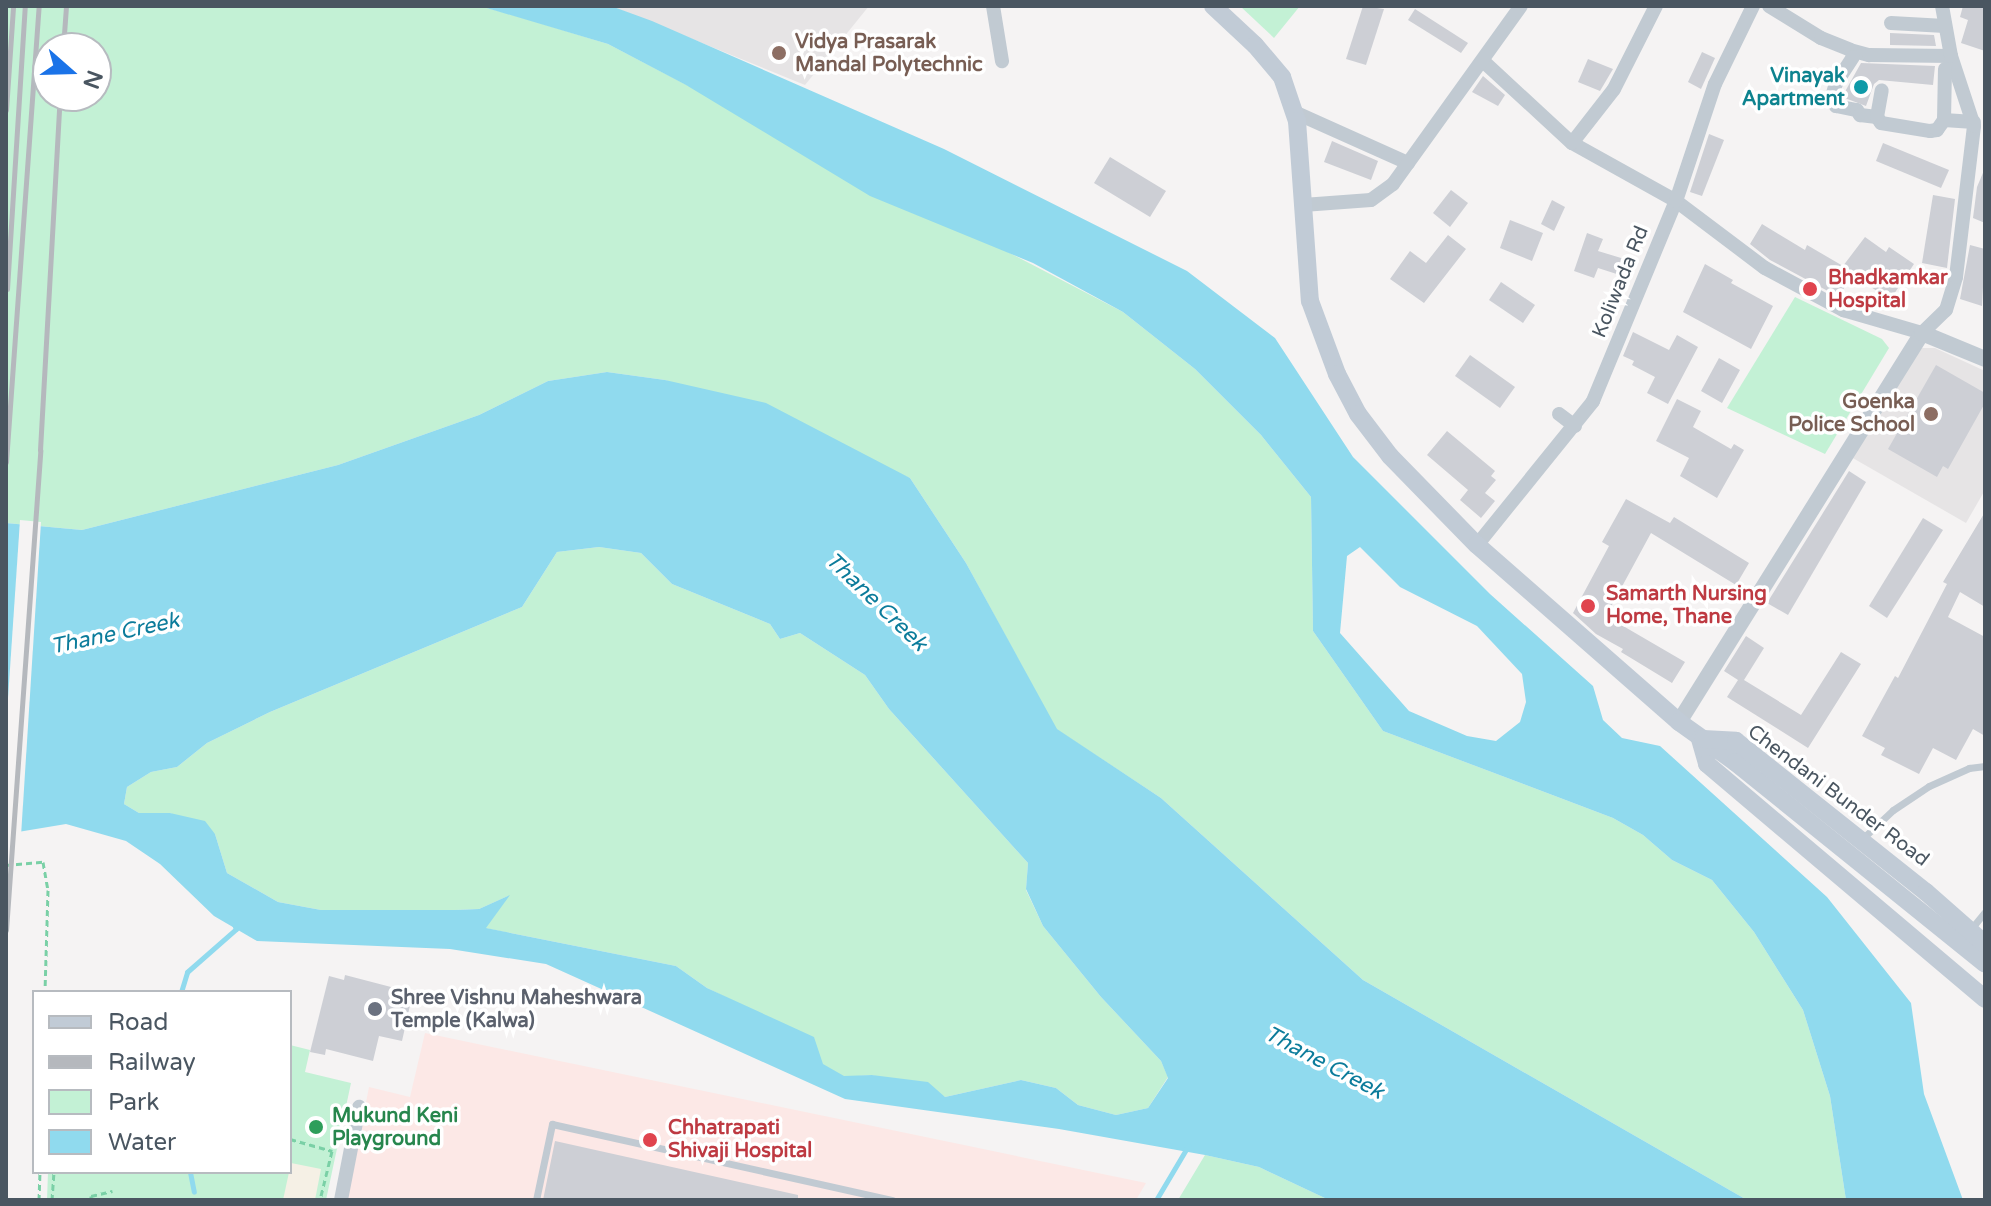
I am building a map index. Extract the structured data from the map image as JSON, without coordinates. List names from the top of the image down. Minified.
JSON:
{"streets":{"main road":["Chendani Bunder Road"],"street":["Koliwada Rd"]},"water":["Thane Creek"],"places":["Vidya Prasarak Mandal Polytechnic","Vinayak Apartment","Bhadkamkar Hospital","Goenka Police School","Samarth Nursing Home, Thane","Shree Vishnu Maheshwara Temple (Kalwa)","Mukund Keni Playground","Chhatrapati Shivaji Hospital"],"legend":["Road","Railway","Park","Water"],"north":"right"}
